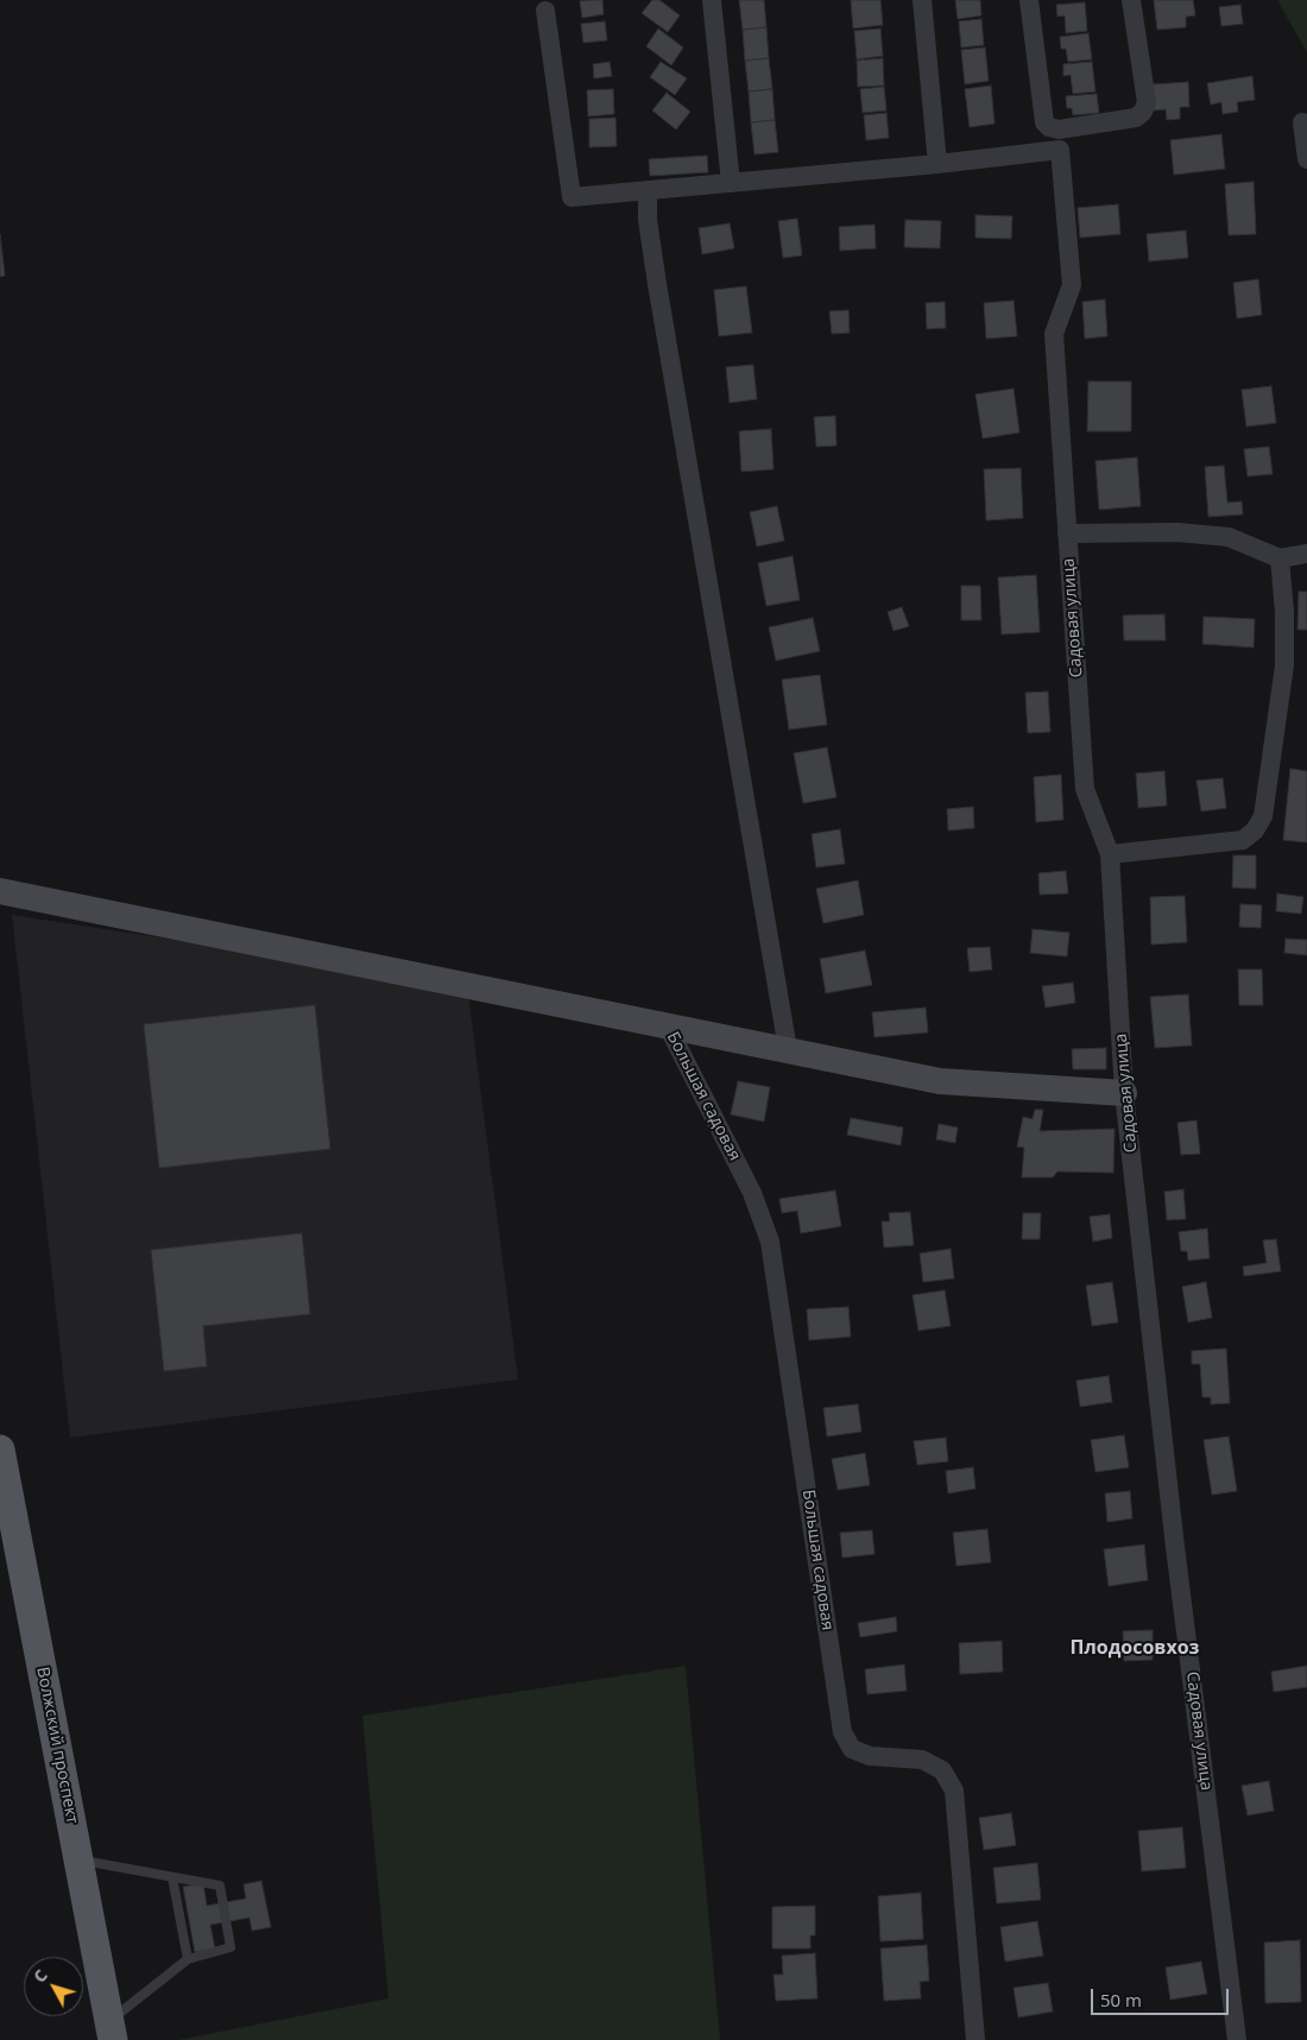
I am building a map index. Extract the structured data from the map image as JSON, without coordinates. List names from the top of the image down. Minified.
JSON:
{"streets":{"main road":["Волжский проспект"],"street":["Садовая улица","Большая садовая"]},"districts":["Плодосовхоз"],"scale_bar":"50 m","north":"top left"}
